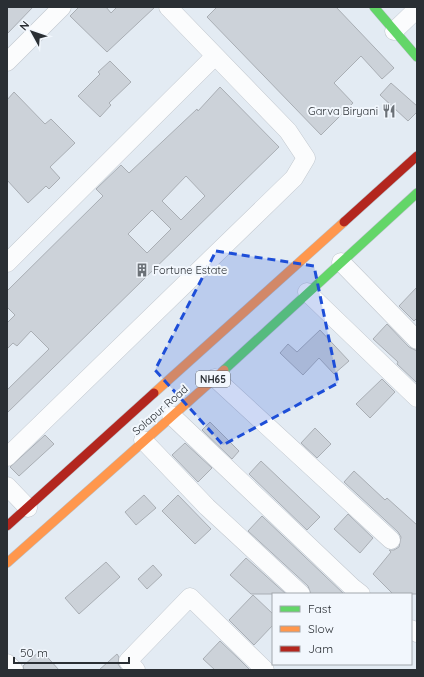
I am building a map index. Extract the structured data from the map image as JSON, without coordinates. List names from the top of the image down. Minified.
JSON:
{"streets":{"main road":["NH65","Solapur Road"]},"places":{"restaurant":["Garva Biryani"],"building":["Fortune Estate"]},"legend":["Fast","Slow","Jam"],"scale_bar":"50 m","north":"top left"}
